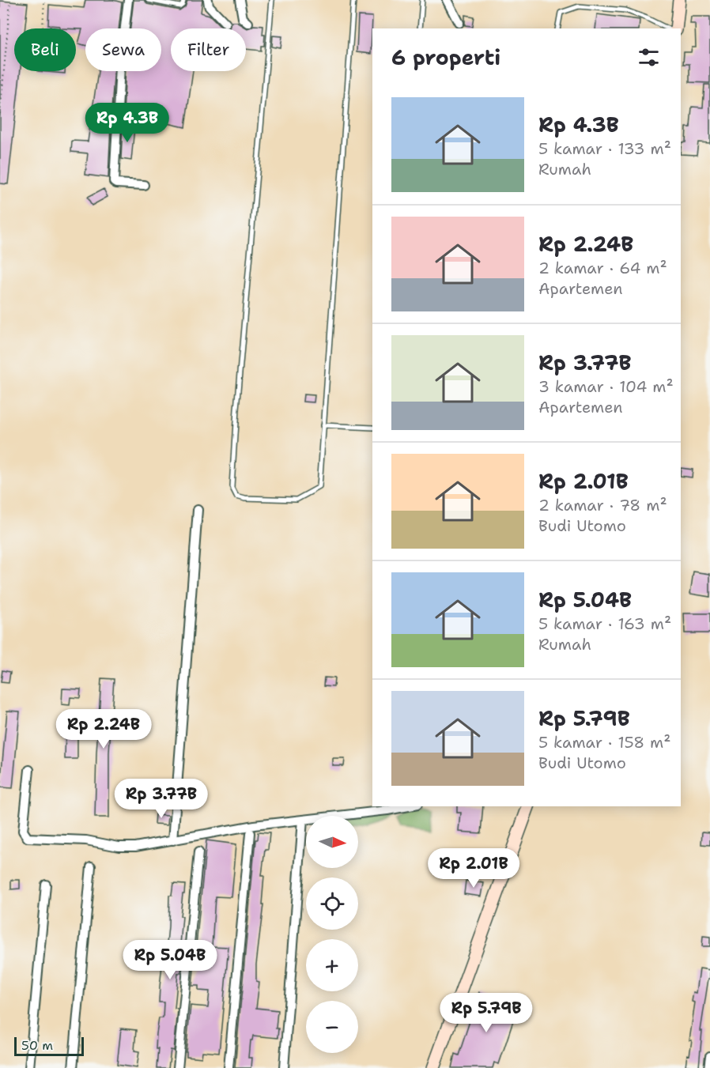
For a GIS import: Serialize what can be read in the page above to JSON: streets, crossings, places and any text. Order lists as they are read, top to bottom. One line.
{"scale_bar":"50 m","north":"right","page":{"chip":["Beli","Sewa","Filter"],"heading":"6 properti","list":[{"name":"Rp 4.3B","note":"5 kamar · 133 m² · Rumah"},{"name":"Rp 2.24B","note":"2 kamar · 64 m² · Apartemen"},{"name":"Rp 3.77B","note":"3 kamar · 104 m² · Apartemen"},{"name":"Rp 2.01B","note":"2 kamar · 78 m² · Budi Utomo"},{"name":"Rp 5.04B","note":"5 kamar · 163 m² · Rumah"},{"name":"Rp 5.79B","note":"5 kamar · 158 m² · Budi Utomo"}],"price":["Rp 4.3B","Rp 2.24B","Rp 3.77B","Rp 2.01B","Rp 5.04B","Rp 5.79B"],"map_buttons":["+","−"],"scale":"50 m"}}
